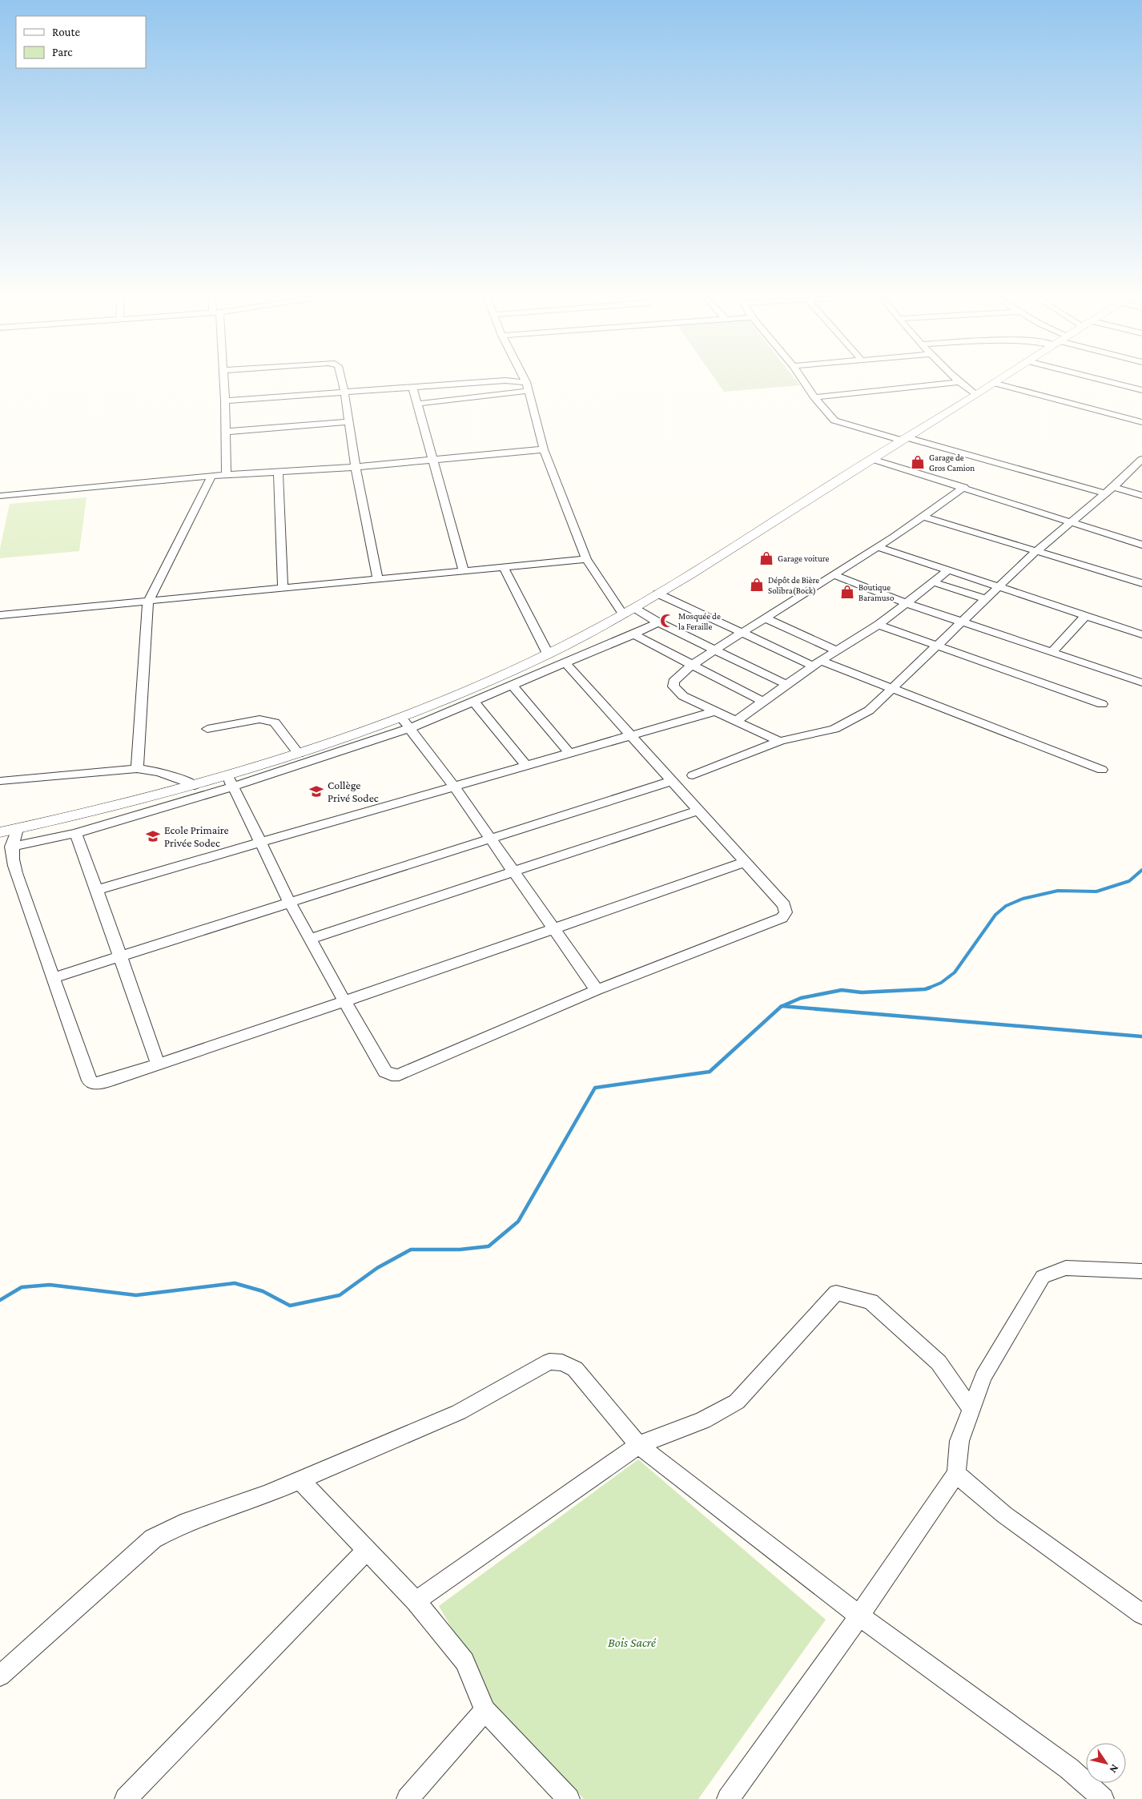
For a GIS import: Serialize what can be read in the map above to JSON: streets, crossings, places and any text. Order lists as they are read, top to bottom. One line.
{"parks":["Bois Sacré"],"places":{"shop":["Garage de Gros Camion","Garage voiture","Dépôt de Bière Solibra(Bock)","Boutique Baramuso"],"mosque":["Mosquée de la Feraille"],"school or university":["Collège Privé Sodec","Ecole Primaire Privée Sodec"]},"legend":["Route","Parc"],"north":"bottom right"}
